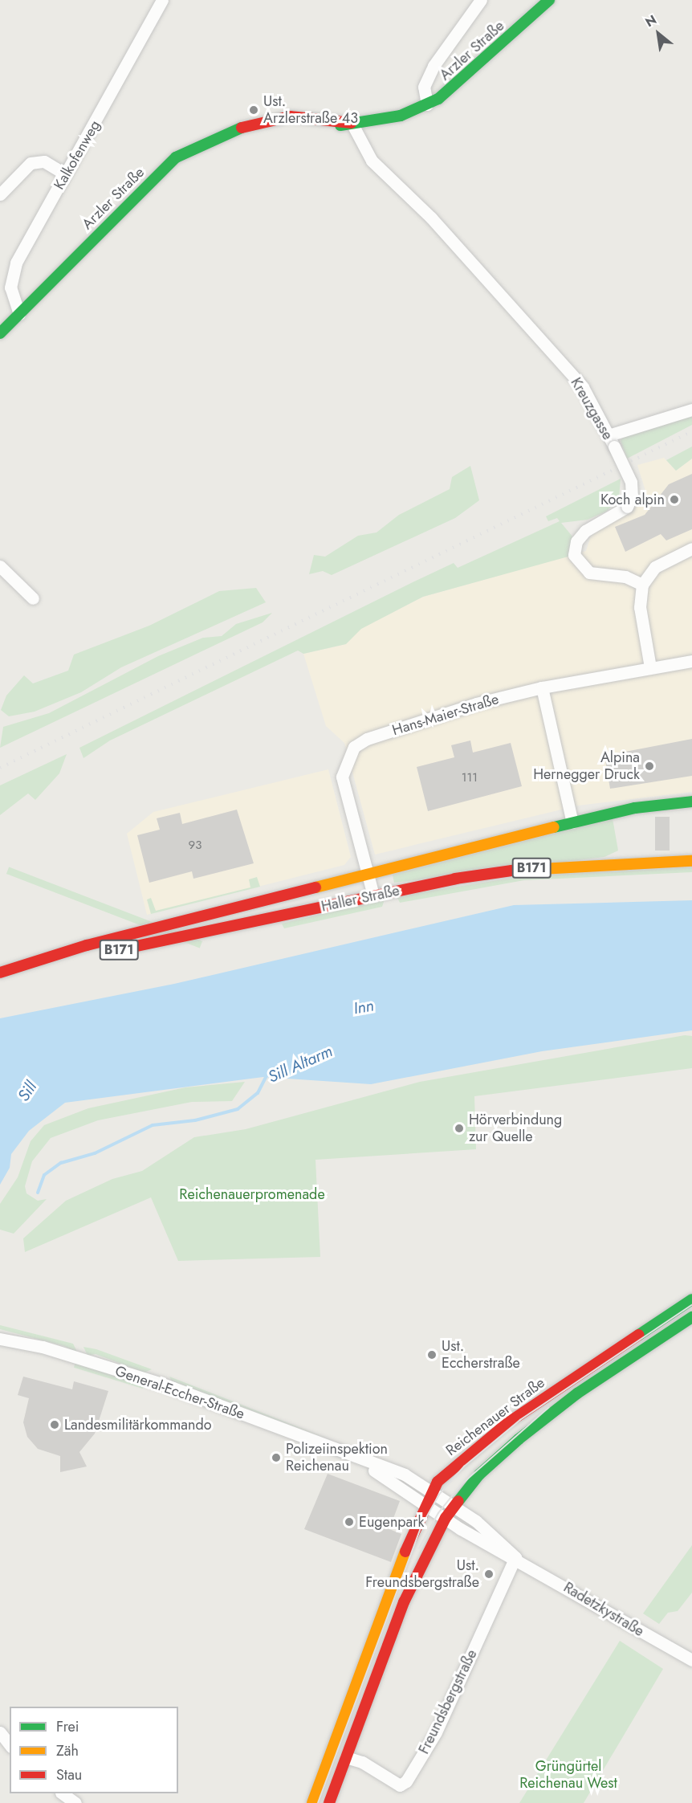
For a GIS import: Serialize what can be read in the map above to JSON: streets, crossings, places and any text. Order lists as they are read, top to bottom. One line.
{"streets":{"main road":["Arzler Straße","B171","Haller Straße","Reichenauer Straße"],"street":["Kalkofenweg","Kreuzgasse","Hans-Maier-Straße","General-Eccher-Straße","Radetzkystraße","Freundsbergstraße"]},"crossings":[["Arzler Straße","Kalkofenweg"],["Arzler Straße","Kreuzgasse"],["Hans-Maier-Straße","Haller Straße"],["General-Eccher-Straße","Reichenauer Straße"],["General-Eccher-Straße","Radetzkystraße"],["Radetzkystraße","Freundsbergstraße"]],"water":["Inn","Sill Altarm","Sill"],"parks":["Reichenauerpromenade","Grüngürtel Reichenau West"],"places":["Ust. Arzlerstraße 43","Koch alpin","Alpina Hernegger Druck","Hörverbindung zur Quelle","Ust. Eccherstraße","Landesmilitärkommando","Polizeiinspektion Reichenau","Eugenpark","Ust. Freundsbergstraße"],"house_numbers":["111","93"],"legend":["Frei","Zäh","Stau"],"north":"top left"}
